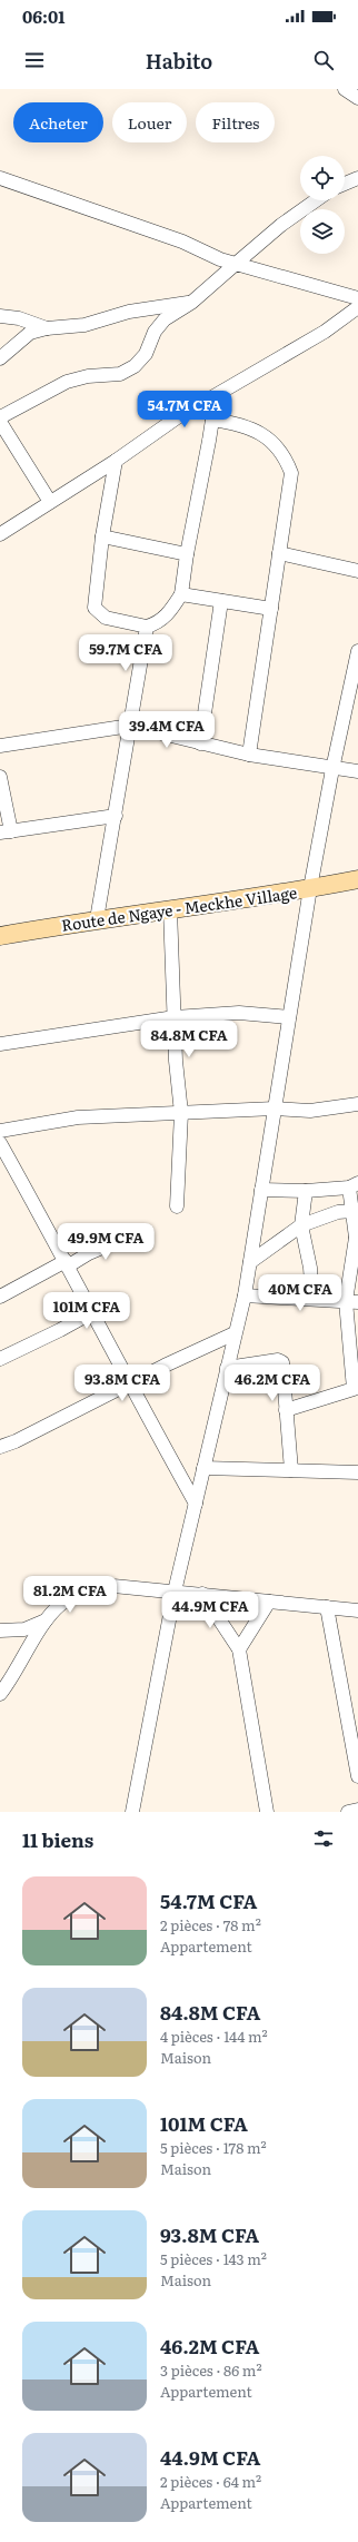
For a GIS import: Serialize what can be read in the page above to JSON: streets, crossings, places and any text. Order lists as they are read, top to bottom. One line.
{"streets":{"main road":["Route de Ngaye - Meckhe Village"]},"page":{"status":"06:01","header":"Habito","chip":["Acheter","Louer","Filtres"],"price":["54.7M CFA","59.7M CFA","39.4M CFA","84.8M CFA","49.9M CFA","40M CFA","101M CFA","93.8M CFA","46.2M CFA","81.2M CFA","44.9M CFA"],"heading":"11 biens","list":[{"name":"54.7M CFA","note":"2 pièces · 78 m² · Appartement"},{"name":"84.8M CFA","note":"4 pièces · 144 m² · Maison"},{"name":"101M CFA","note":"5 pièces · 178 m² · Maison"},{"name":"93.8M CFA","note":"5 pièces · 143 m² · Maison"},{"name":"46.2M CFA","note":"3 pièces · 86 m² · Appartement"},{"name":"44.9M CFA","note":"2 pièces · 64 m² · Appartement"}]}}
